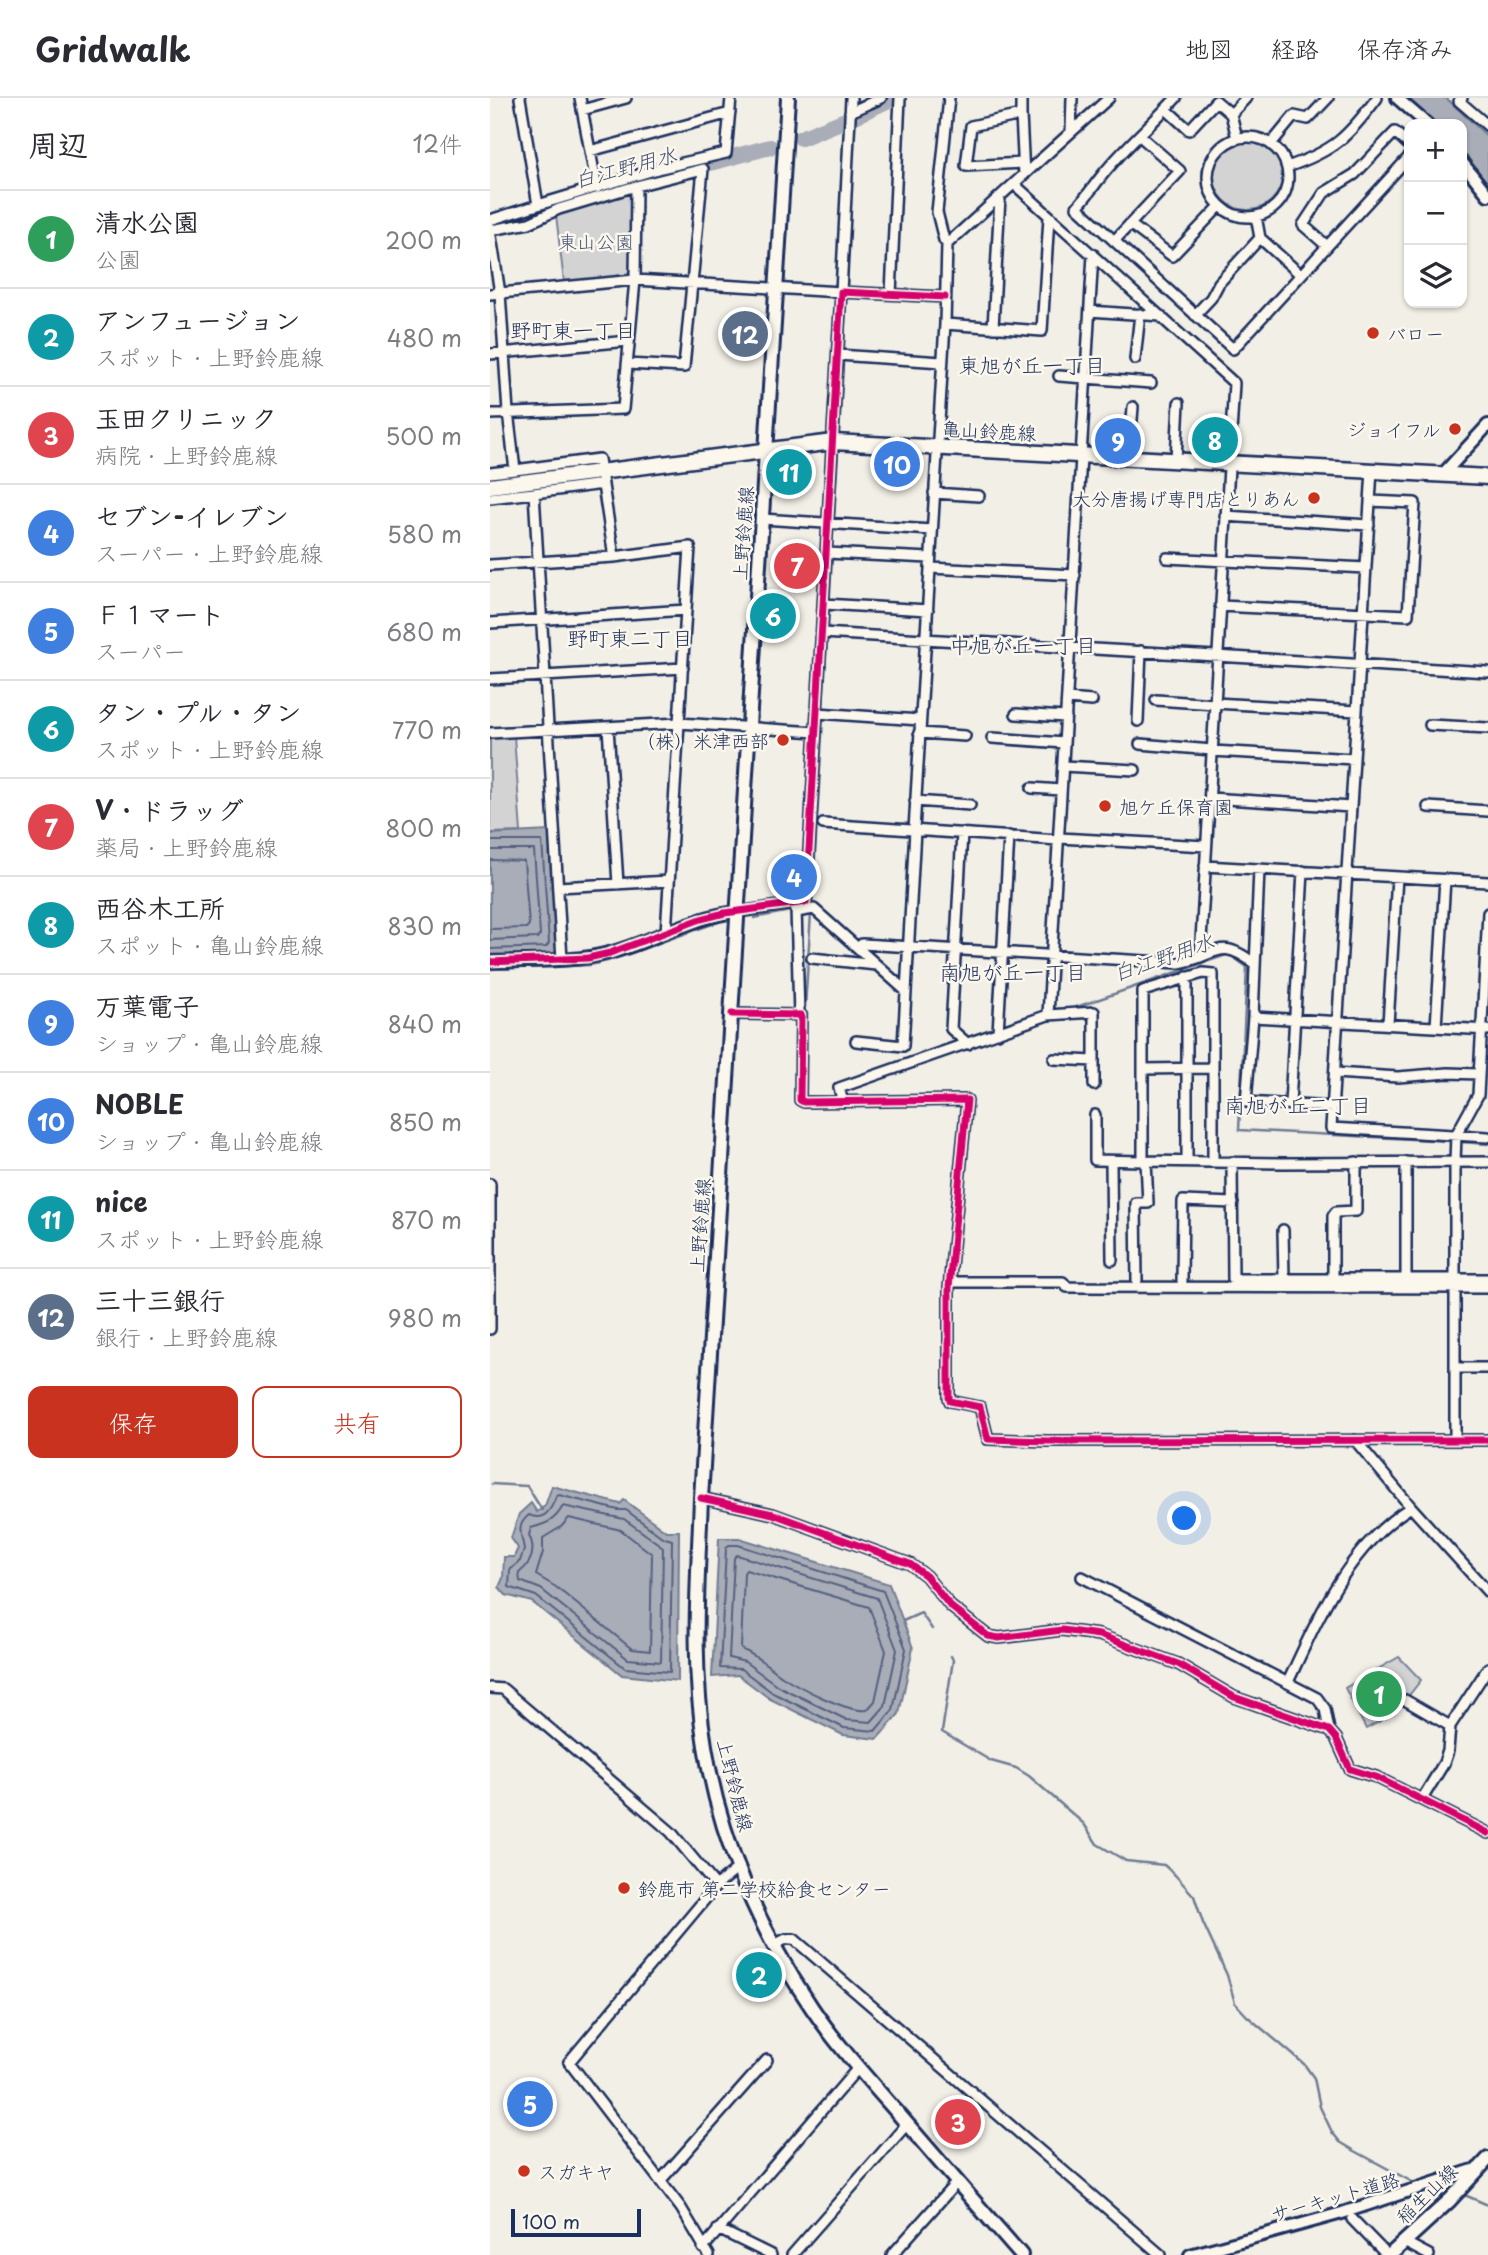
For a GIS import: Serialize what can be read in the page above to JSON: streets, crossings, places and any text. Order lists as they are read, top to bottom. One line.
{"streets":{"main road":["亀山鈴鹿線","上野鈴鹿線","稲生山線"],"street":["サーキット道路"]},"crossings":[["亀山鈴鹿線","上野鈴鹿線"],["稲生山線","サーキット道路"]],"districts":["野町東一丁目","東旭が丘一丁目","野町東二丁目","中旭が丘一丁目","南旭が丘一丁目","南旭が丘二丁目"],"water":["白江野用水"],"parks":["東山公園"],"places":["バロー","ジョイフル","大分唐揚げ専門店とりあん","（株）米津西部","旭ケ丘保育園","鈴鹿市 第二学校給食センター","スガキヤ"],"scale_bar":"100 m","page":{"header":"Gridwalk","nav":["地図","経路","保存済み"],"heading":["周辺","12件"],"map_buttons":["+","−"],"list":[{"mark":"1","name":"清水公園","note":"公園","value":"200 m"},{"mark":"2","name":"アンフュージョン","note":"スポット · 上野鈴鹿線","value":"480 m"},{"mark":"3","name":"玉田クリニック","note":"病院 · 上野鈴鹿線","value":"500 m"},{"mark":"4","name":"セブン-イレブン","note":"スーパー · 上野鈴鹿線","value":"580 m"},{"mark":"5","name":"Ｆ１マート","note":"スーパー","value":"680 m"},{"mark":"6","name":"タン・プル・タン","note":"スポット · 上野鈴鹿線","value":"770 m"},{"mark":"7","name":"V・ドラッグ","note":"薬局 · 上野鈴鹿線","value":"800 m"},{"mark":"8","name":"西谷木工所","note":"スポット · 亀山鈴鹿線","value":"830 m"},{"mark":"9","name":"万葉電子","note":"ショップ · 亀山鈴鹿線","value":"840 m"},{"mark":"10","name":"NOBLE","note":"ショップ · 亀山鈴鹿線","value":"850 m"},{"mark":"11","name":"nice","note":"スポット · 上野鈴鹿線","value":"870 m"},{"mark":"12","name":"三十三銀行","note":"銀行 · 上野鈴鹿線","value":"980 m"}],"pins":["12","8","9","10","11","7","6","4","1","2","5","3"],"buttons":["保存","共有"],"scale":"100 m"}}
